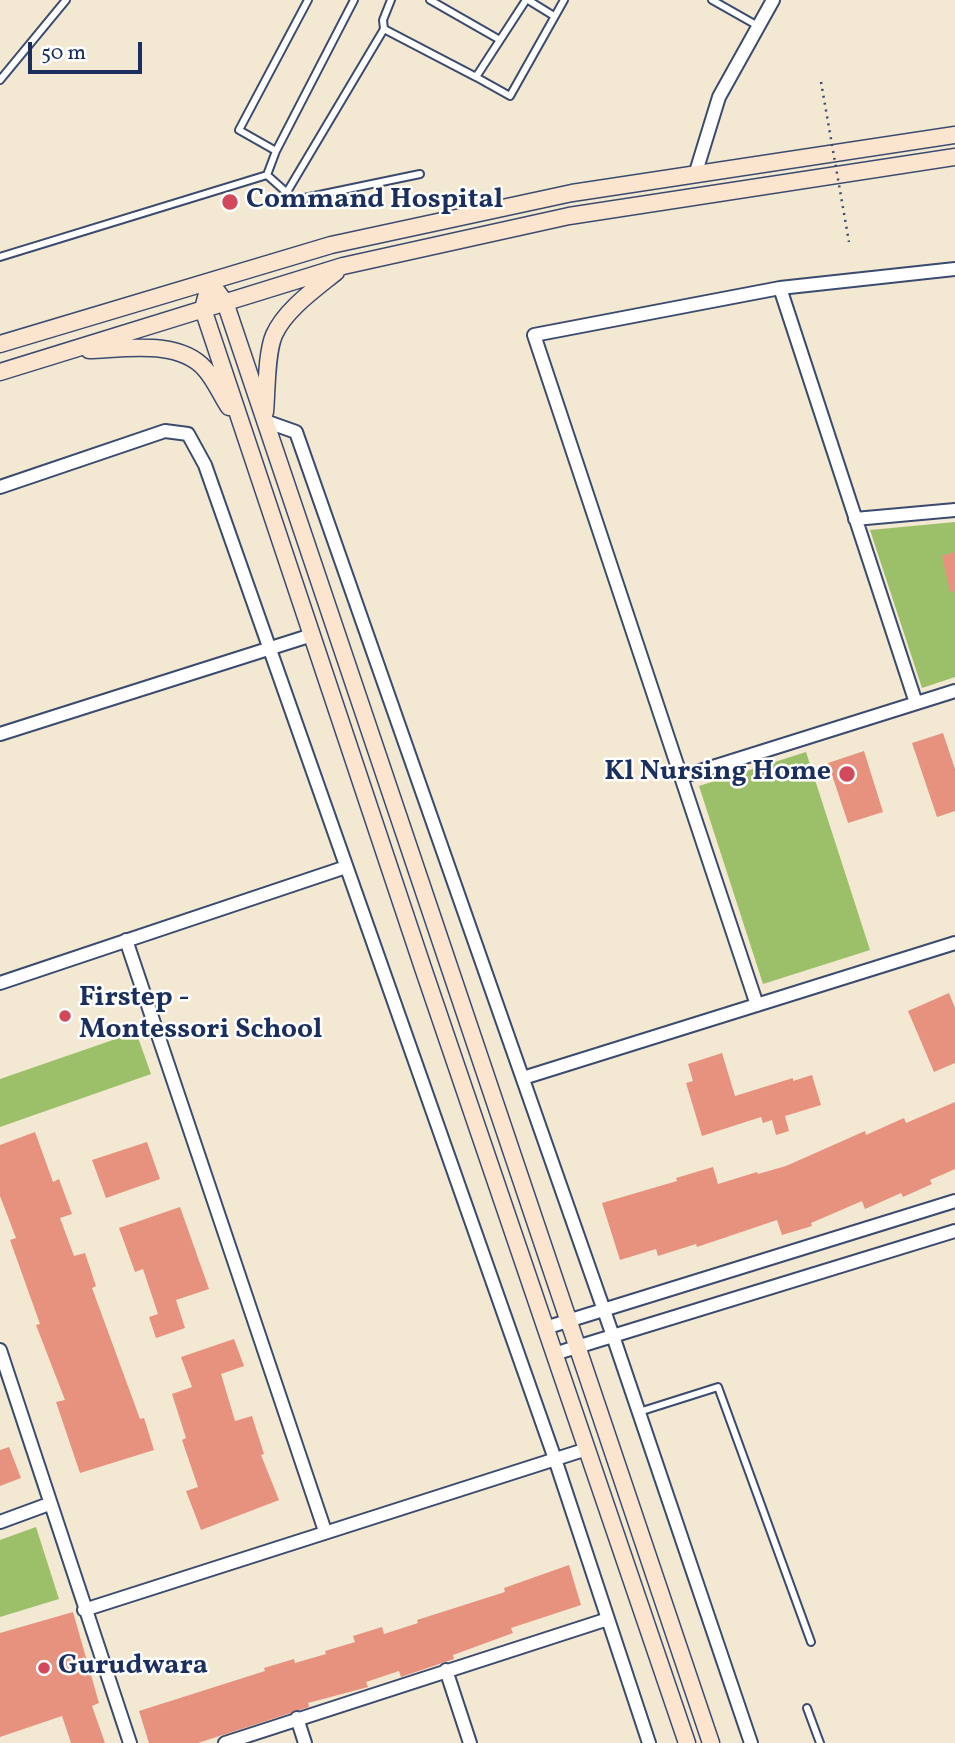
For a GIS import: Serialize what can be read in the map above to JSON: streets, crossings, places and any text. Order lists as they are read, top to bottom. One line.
{"places":["Command Hospital","Kl Nursing Home","Firstep - Montessori School","Gurudwara"],"scale_bar":"50 m"}
